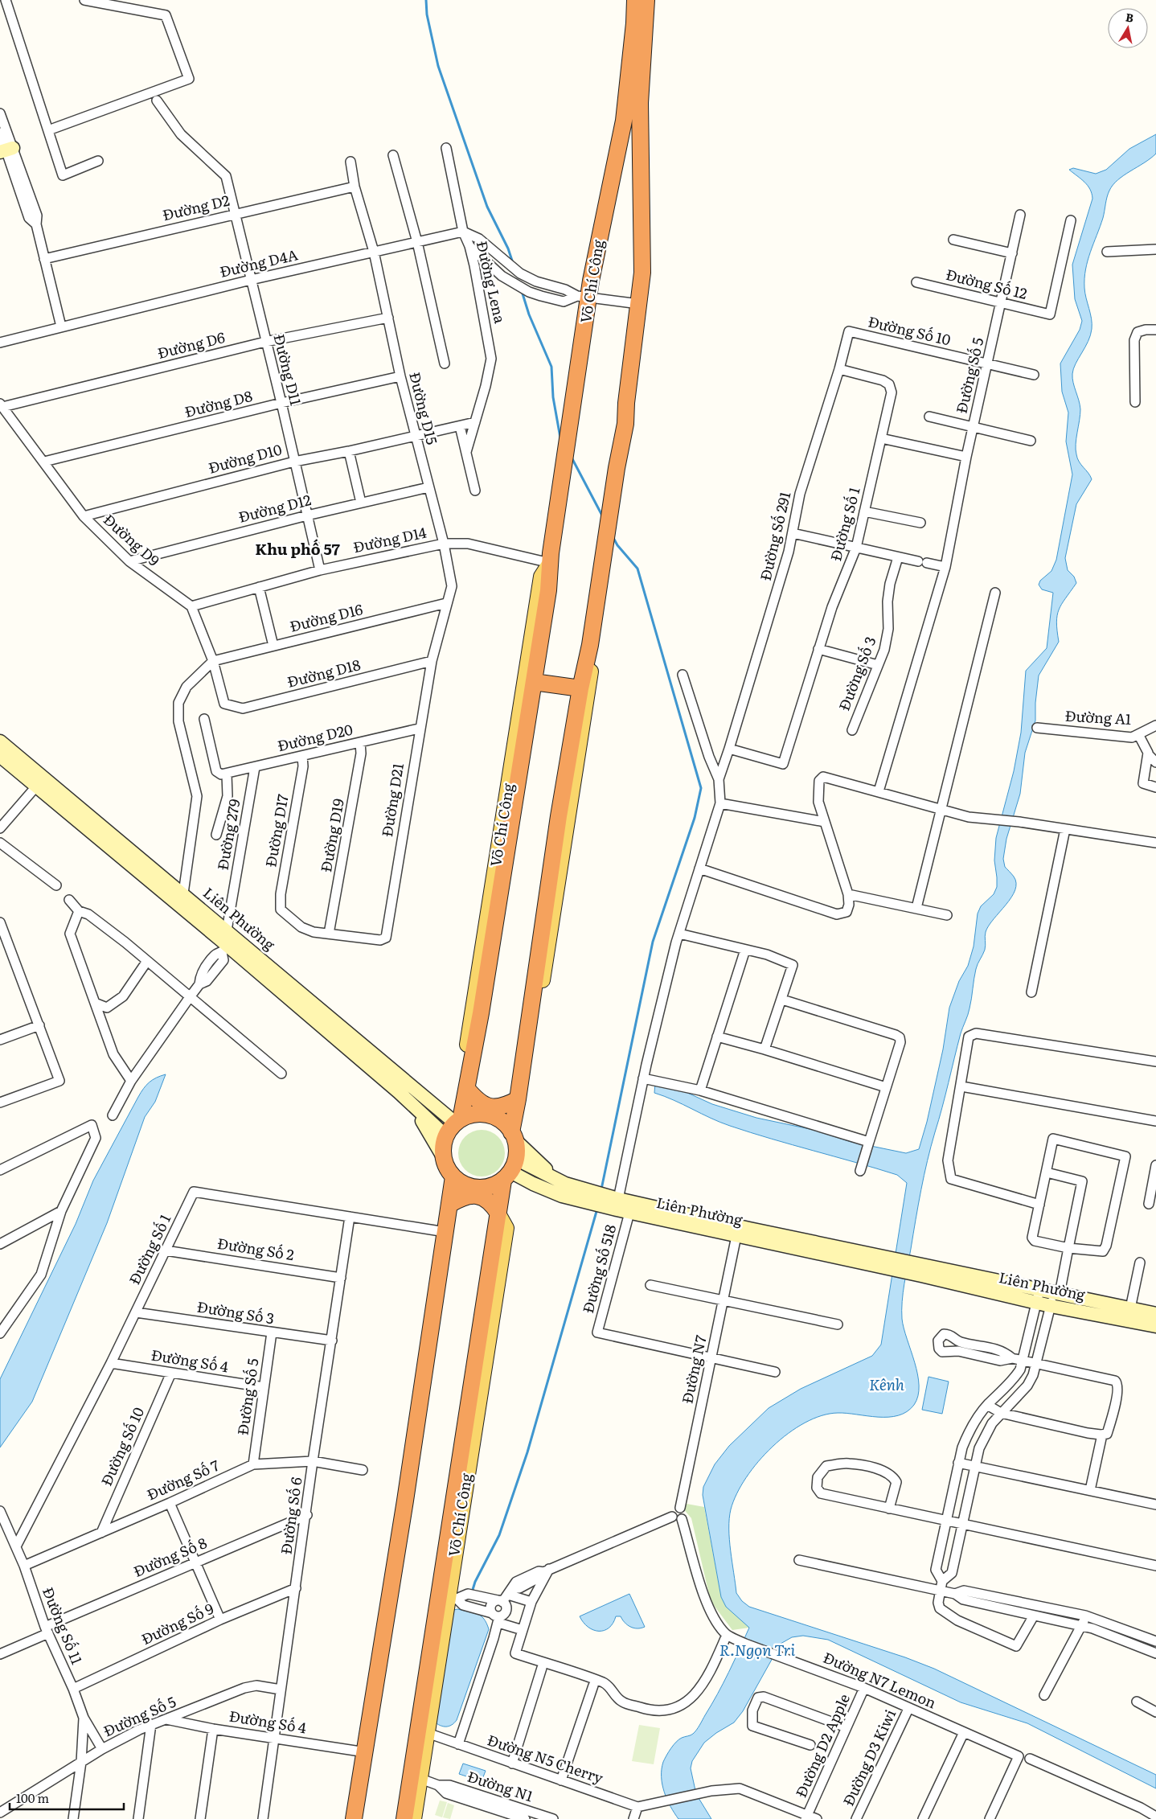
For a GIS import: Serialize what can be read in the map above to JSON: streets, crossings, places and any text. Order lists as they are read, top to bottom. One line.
{"streets":{"highway":["Võ Chí Công"],"street":["Đường D2","Đường D4A","Đường Lena","Đường Số 12","Đường Số 10","Đường D6","Đường D11","Đường Số 5","Đường D8","Đường D15","Đường D10","Đường D12","Đường Số 1","Đường Số 291","Đường D9","Đường D14","Đường D16","Đường D18","Đường Số 3","Đường A1","Đường D20","Đường D21","Đường D17","Đường 279","Đường D19","Liên Phường","Đường Số 2","Đường Số 518","Đường Số 4","Đường N7","Đường Số 7","Đường Số 6","Đường Số 8","Đường Số 9","Đường Số 11","Đường N7 Lemon","Đường D2 Apple","Đường D3 Kiwi","Đường N5 Cherry","Đường N1"]},"crossings":[["Đường D2","Đường D11"],["Đường D2","Đường D15"],["Đường D4A","Đường Lena"],["Đường D4A","Đường D11"],["Đường D4A","Đường D15"],["Võ Chí Công","Đường D14"],["Võ Chí Công","Liên Phường"],["Võ Chí Công","Đường N5 Cherry"],["Võ Chí Công","Đường N1"],["Đường Lena","Đường D10"],["Đường Số 12","Đường Số 5"],["Đường Số 10","Đường Số 5"],["Đường Số 10","Đường Số 291"],["Đường Số 10","Đường Số 4"],["Đường Số 10","Đường Số 7"],["Đường D6","Đường D11"],["Đường D6","Đường D15"],["Đường D6","Đường D9"],["Đường D11","Đường D8"],["Đường D11","Đường D10"],["Đường D11","Đường D12"],["Đường D11","Đường D14"],["Đường Số 5","Đường Số 3"],["Đường Số 5","Đường Số 4"],["Đường Số 5","Đường Số 7"],["Đường Số 5","Đường Số 6"],["Đường Số 5","Đường Số 11"],["Đường D8","Đường D15"],["Đường D8","Đường D9"],["Đường D15","Đường D10"],["Đường D15","Đường D12"],["Đường D15","Đường D14"],["Đường D15","Đường D16"],["Đường D15","Đường D18"],["Đường D15","Đường D21"],["Đường D10","Đường D9"],["Đường D12","Đường D9"],["Đường Số 1","Đường Số 291"],["Đường Số 1","Đường Số 3"],["Đường Số 1","Đường Số 2"],["Đường Số 1","Đường Số 4"],["Đường Số 1","Đường Số 6"],["Đường Số 1","Đường Số 11"],["Đường D9","Đường D14"],["Đường D16","Đường D18"],["Đường D18","Đường D21"],["Đường Số 3","Đường Số 6"],["Đường D20","Đường D21"],["Đường D20","Đường D17"],["Đường D20","Đường 279"],["Đường D20","Đường D19"],["Đường D21","Đường D17"],["Đường D21","Đường D19"],["Đường D17","Đường D19"],["Đường 279","Liên Phường"],["Liên Phường","Đường Số 518"],["Liên Phường","Đường N7"],["Đường Số 2","Đường Số 6"],["Đường Số 518","Đường N7"],["Đường Số 4","Đường Số 6"],["Đường Số 7","Đường Số 6"],["Đường Số 7","Đường Số 11"],["Đường Số 6","Đường Số 8"],["Đường Số 6","Đường Số 9"],["Đường Số 8","Đường Số 11"],["Đường Số 9","Đường Số 11"],["Đường N7 Lemon","Đường D2 Apple"],["Đường N7 Lemon","Đường D3 Kiwi"]],"districts":["Khu phố 57"],"water":["Kênh","R.Ngọn Tri"],"scale_bar":"100 m","north":"top"}
